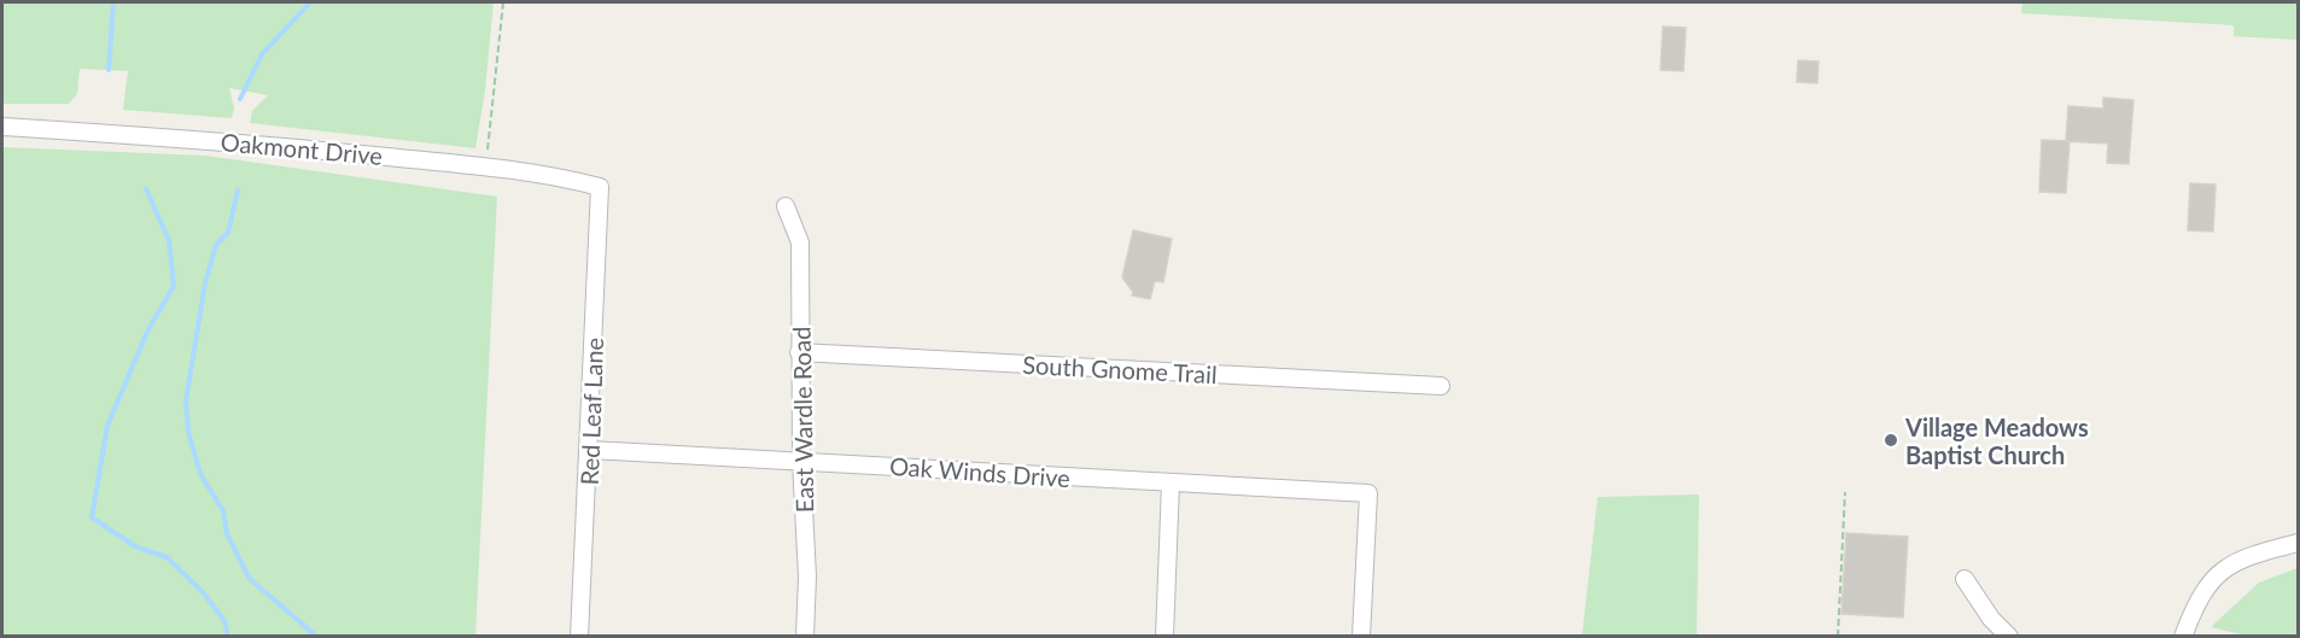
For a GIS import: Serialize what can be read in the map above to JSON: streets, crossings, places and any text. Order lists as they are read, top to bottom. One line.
{"streets":{"street":["Oakmont Drive","South Gnome Trail","Red Leaf Lane","East Wardle Road","Oak Winds Drive"]},"crossings":[["Oakmont Drive","Red Leaf Lane"],["South Gnome Trail","East Wardle Road"],["Red Leaf Lane","Oak Winds Drive"],["East Wardle Road","Oak Winds Drive"]],"places":["Village Meadows Baptist Church"]}
